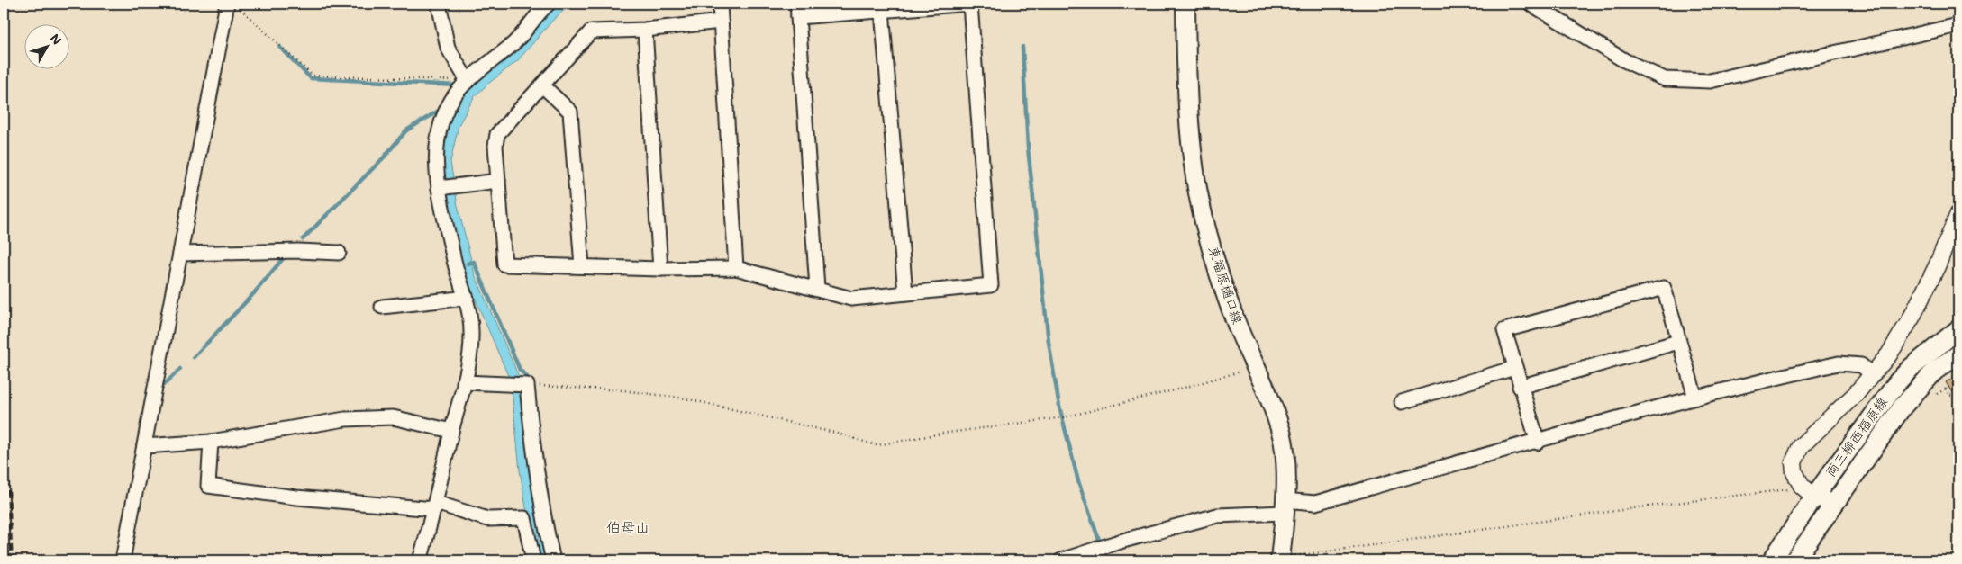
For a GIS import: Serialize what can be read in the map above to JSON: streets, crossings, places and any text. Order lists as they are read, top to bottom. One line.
{"streets":{"main road":["東福原樋口線","両三柳西福原線"]},"districts":["伯母山"],"north":"top right"}
